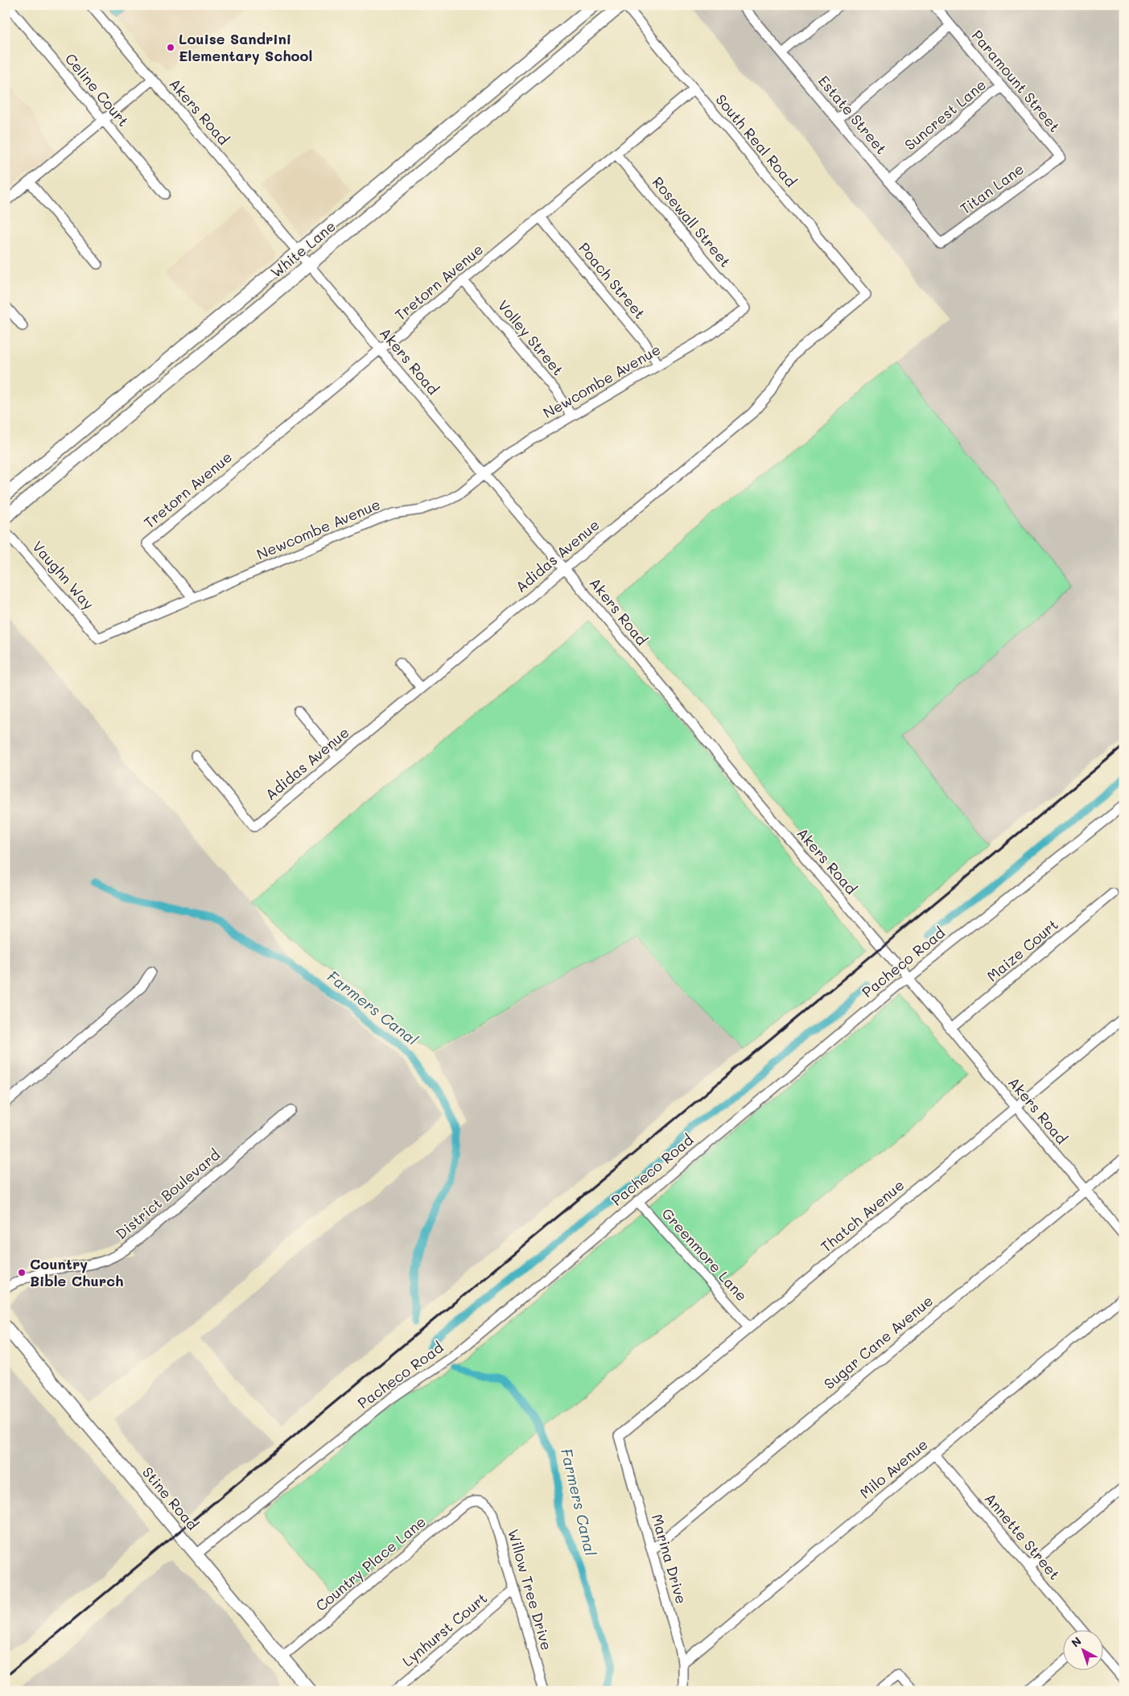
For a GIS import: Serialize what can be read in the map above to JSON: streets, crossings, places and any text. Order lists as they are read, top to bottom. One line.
{"streets":{"main road":["White Lane","Stine Road"],"street":["Paramount Street","Celine Court","Akers Road","Estate Street","Suncrest Lane","South Real Road","Titan Lane","Rosewall Street","Poach Street","Tretorn Avenue","Volley Street","Newcombe Avenue","Adidas Avenue","Vaughn Way","Maize Court","Pacheco Road","District Boulevard","Thatch Avenue","Greenmore Lane","Sugar Cane Avenue","Milo Avenue","Annette Street","Marina Drive","Country Place Lane","Willow Tree Drive","Lynhurst Court"]},"crossings":[["Paramount Street","Suncrest Lane"],["Paramount Street","Titan Lane"],["Akers Road","White Lane"],["Akers Road","Tretorn Avenue"],["Akers Road","Newcombe Avenue"],["Akers Road","Adidas Avenue"],["Akers Road","Maize Court"],["Akers Road","Pacheco Road"],["Akers Road","Thatch Avenue"],["Akers Road","Sugar Cane Avenue"],["Estate Street","Suncrest Lane"],["Estate Street","Titan Lane"],["South Real Road","Tretorn Avenue"],["South Real Road","Adidas Avenue"],["Rosewall Street","Tretorn Avenue"],["Rosewall Street","Newcombe Avenue"],["Poach Street","Tretorn Avenue"],["Poach Street","Newcombe Avenue"],["Tretorn Avenue","Volley Street"],["Tretorn Avenue","Newcombe Avenue"],["Volley Street","Newcombe Avenue"],["Newcombe Avenue","Vaughn Way"],["Pacheco Road","Greenmore Lane"],["Pacheco Road","Stine Road"],["Thatch Avenue","Greenmore Lane"],["Thatch Avenue","Marina Drive"],["Sugar Cane Avenue","Marina Drive"],["Milo Avenue","Annette Street"],["Milo Avenue","Marina Drive"],["Stine Road","Country Place Lane"],["Country Place Lane","Willow Tree Drive"],["Willow Tree Drive","Lynhurst Court"]],"water":["Farmers Canal"],"places":["Louise Sandrini Elementary School","Country Bible Church"],"north":"top left"}
